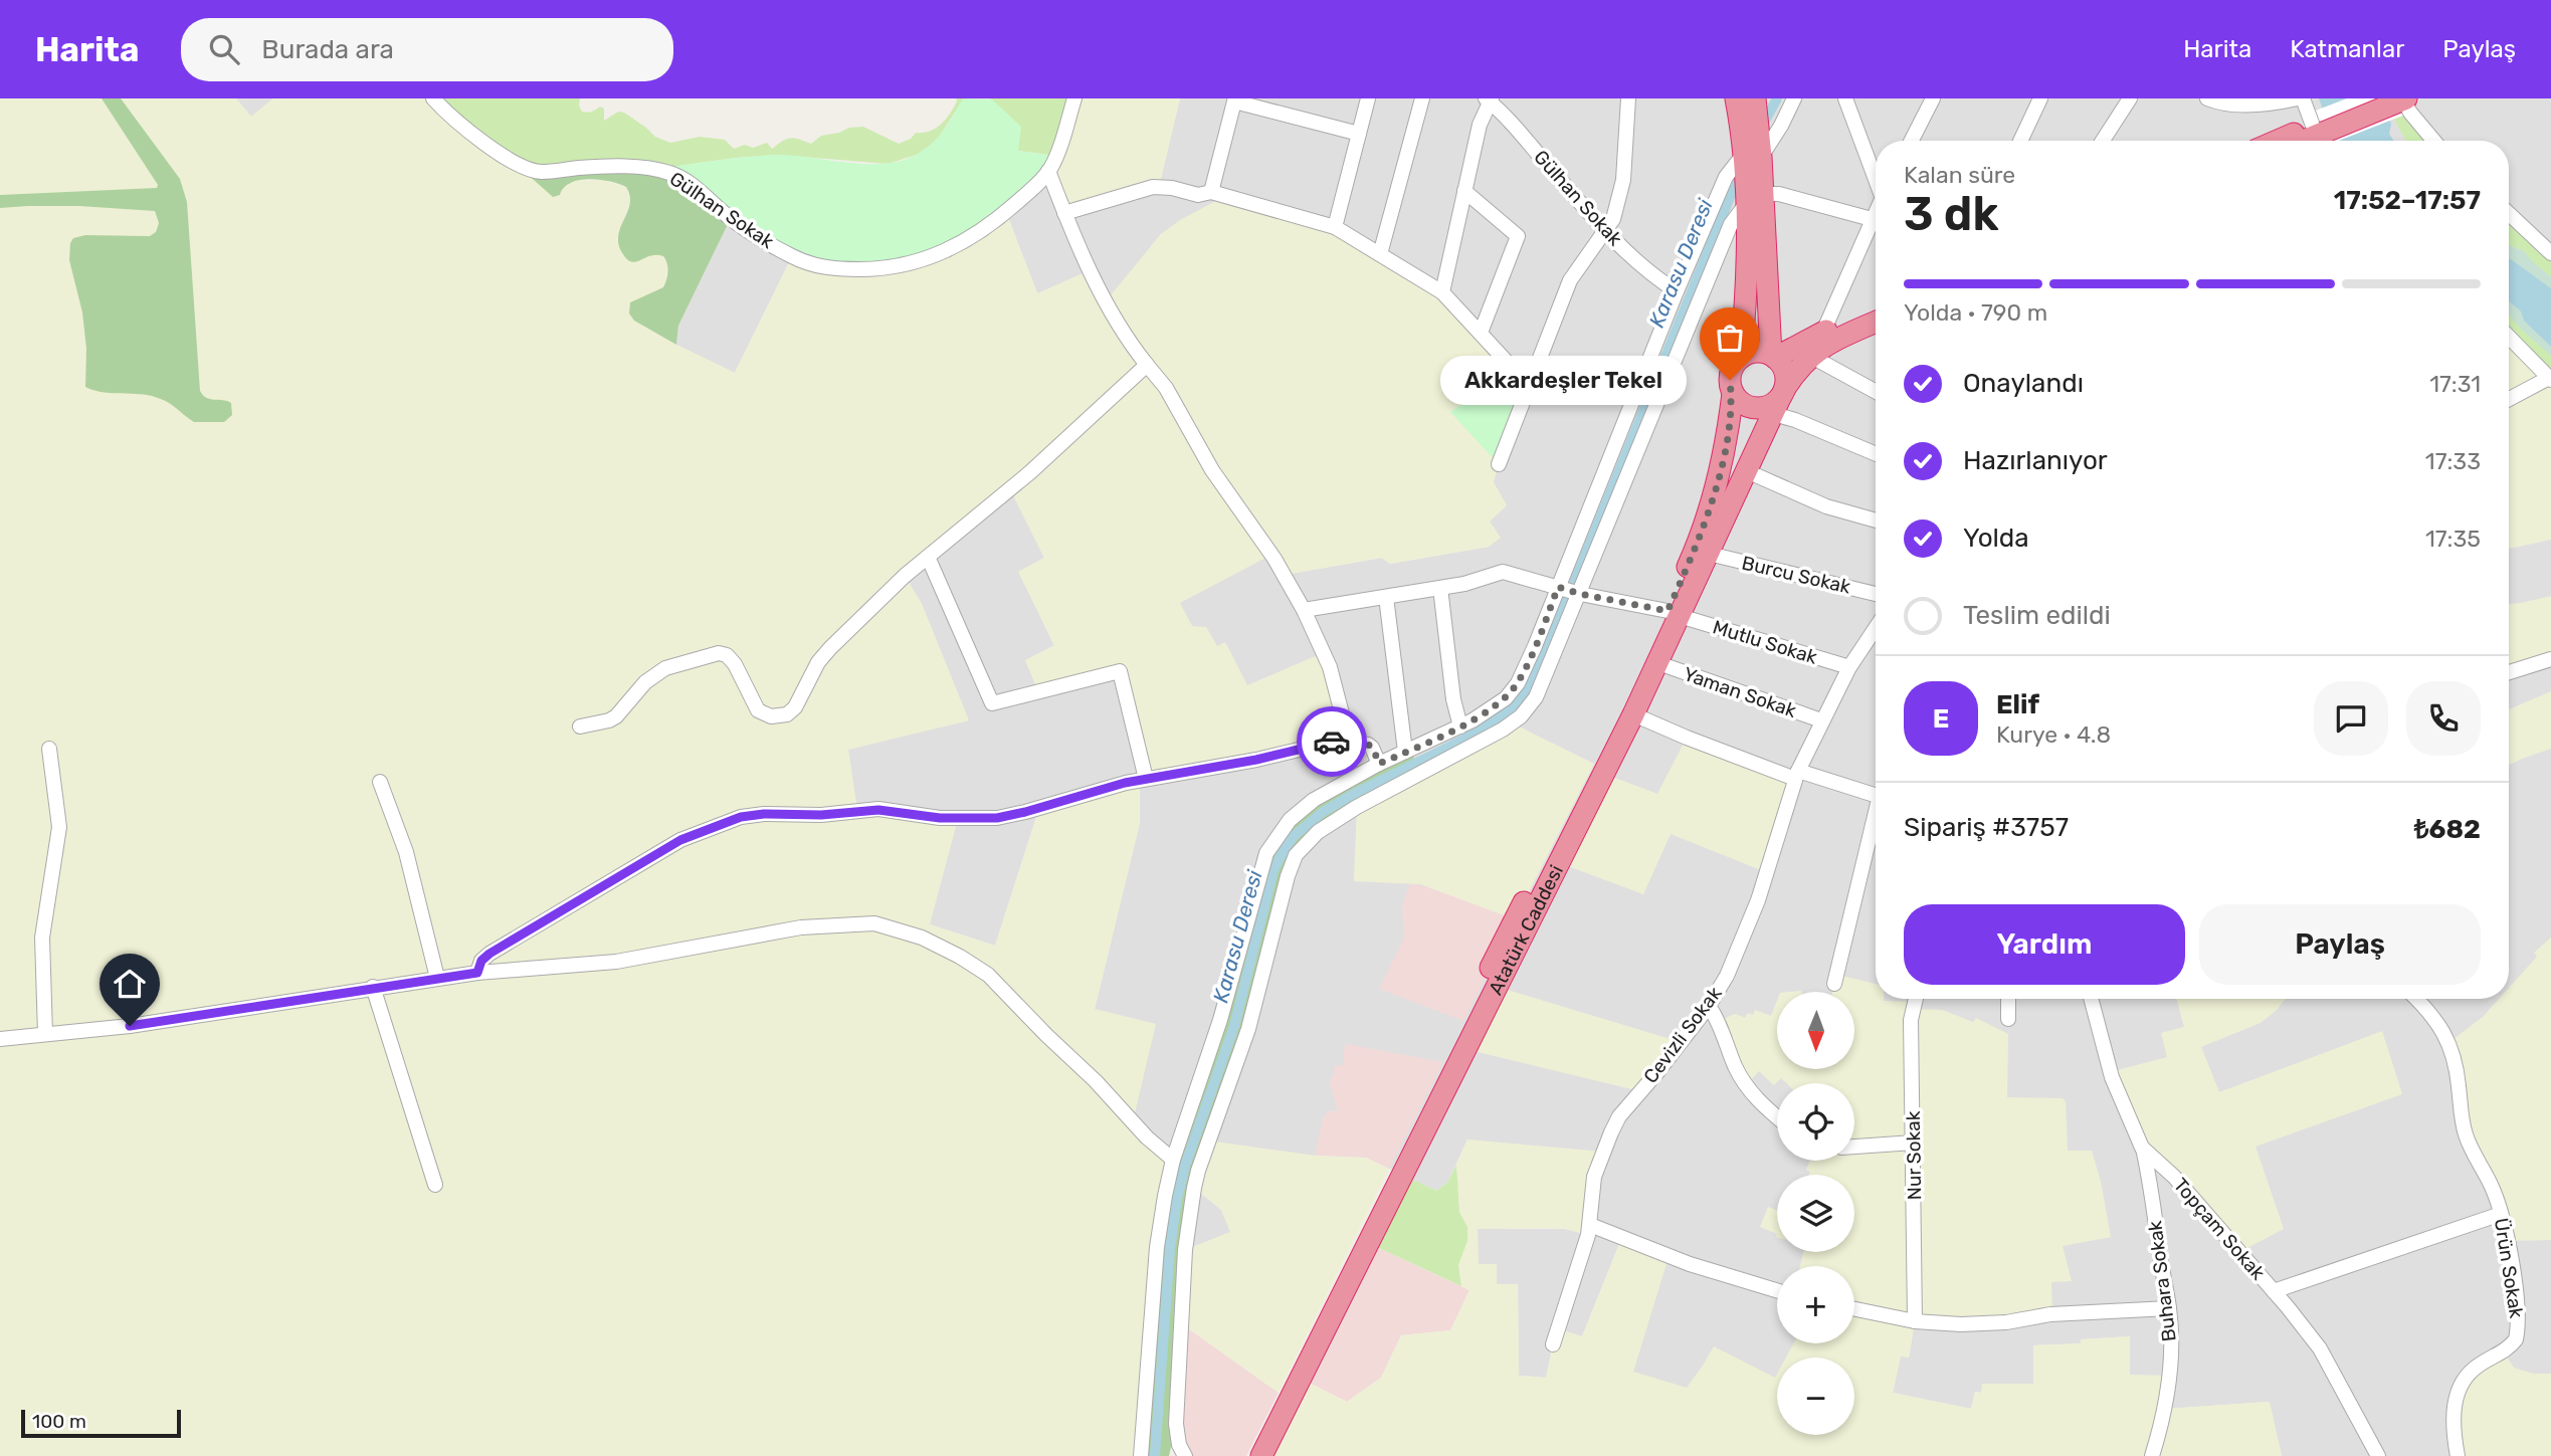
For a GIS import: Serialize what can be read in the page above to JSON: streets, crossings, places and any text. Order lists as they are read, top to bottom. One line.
{"streets":{"highway":["Atatürk Caddesi"],"street":["Gülhan Sokak","Burcu Sokak","Mutlu Sokak","Yaman Sokak","Cevizli Sokak","Nur Sokak","Topçam Sokak","Ürün Sokak","Buhara Sokak"]},"crossings":[["Burcu Sokak","Atatürk Caddesi"],["Mutlu Sokak","Atatürk Caddesi"],["Mutlu Sokak","Cevizli Sokak"],["Yaman Sokak","Atatürk Caddesi"],["Yaman Sokak","Cevizli Sokak"],["Topçam Sokak","Buhara Sokak"]],"water":["Karasu Deresi"],"places":["Akkardeşler Tekel"],"scale_bar":"100 m","north":"bottom","page":{"header":"Harita","search":"Burada ara","nav":["Harita","Katmanlar","Paylaş"],"heading":["3 dk","Kalan süre","17:52–17:57"],"panel":["Elif","Kurye · 4.8","Sipariş #3757","₺682"],"bar":"Yolda · 790 m","list":[["Onaylandı","17:31"],["Hazırlanıyor","17:33"],["Yolda","17:35"],"Teslim edildi"],"bubble":"Akkardeşler Tekel","round":"E","buttons":["Yardım","Paylaş"],"map_buttons":["+","−"],"scale":"100 m"}}
